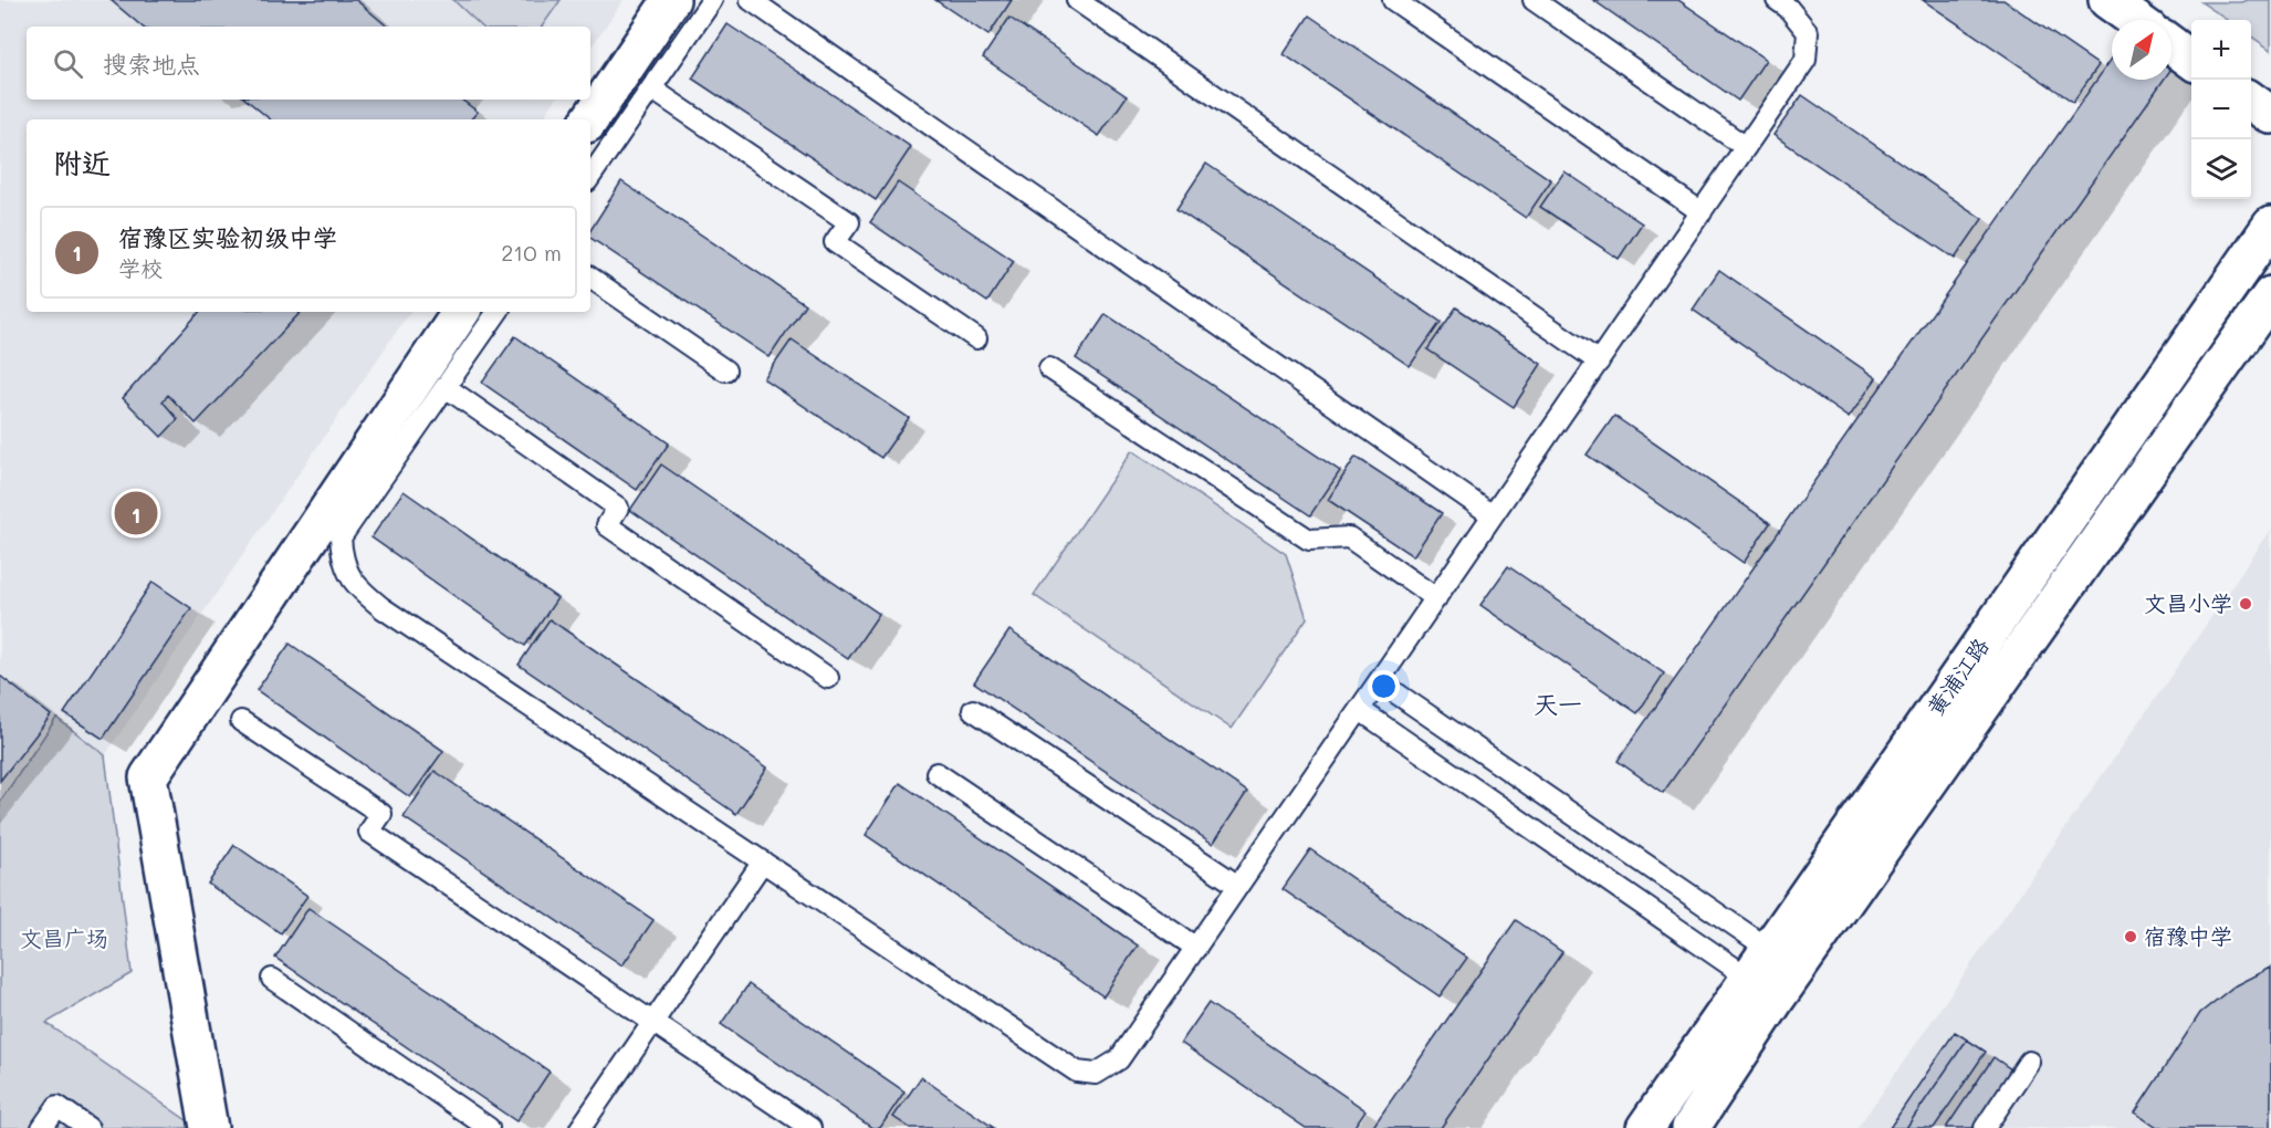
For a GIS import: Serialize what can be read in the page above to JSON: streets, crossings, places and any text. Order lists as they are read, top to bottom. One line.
{"streets":{"street":["黄浦江路"]},"districts":["天一"],"parks":["文昌广场"],"places":["文昌小学","宿豫中学"],"north":"top right","page":{"map_buttons":["+","−"],"search":"搜索地点","heading":"附近","list":[{"mark":"1","name":"宿豫区实验初级中学","note":"学校","value":"210 m"}],"pins":"1"}}
